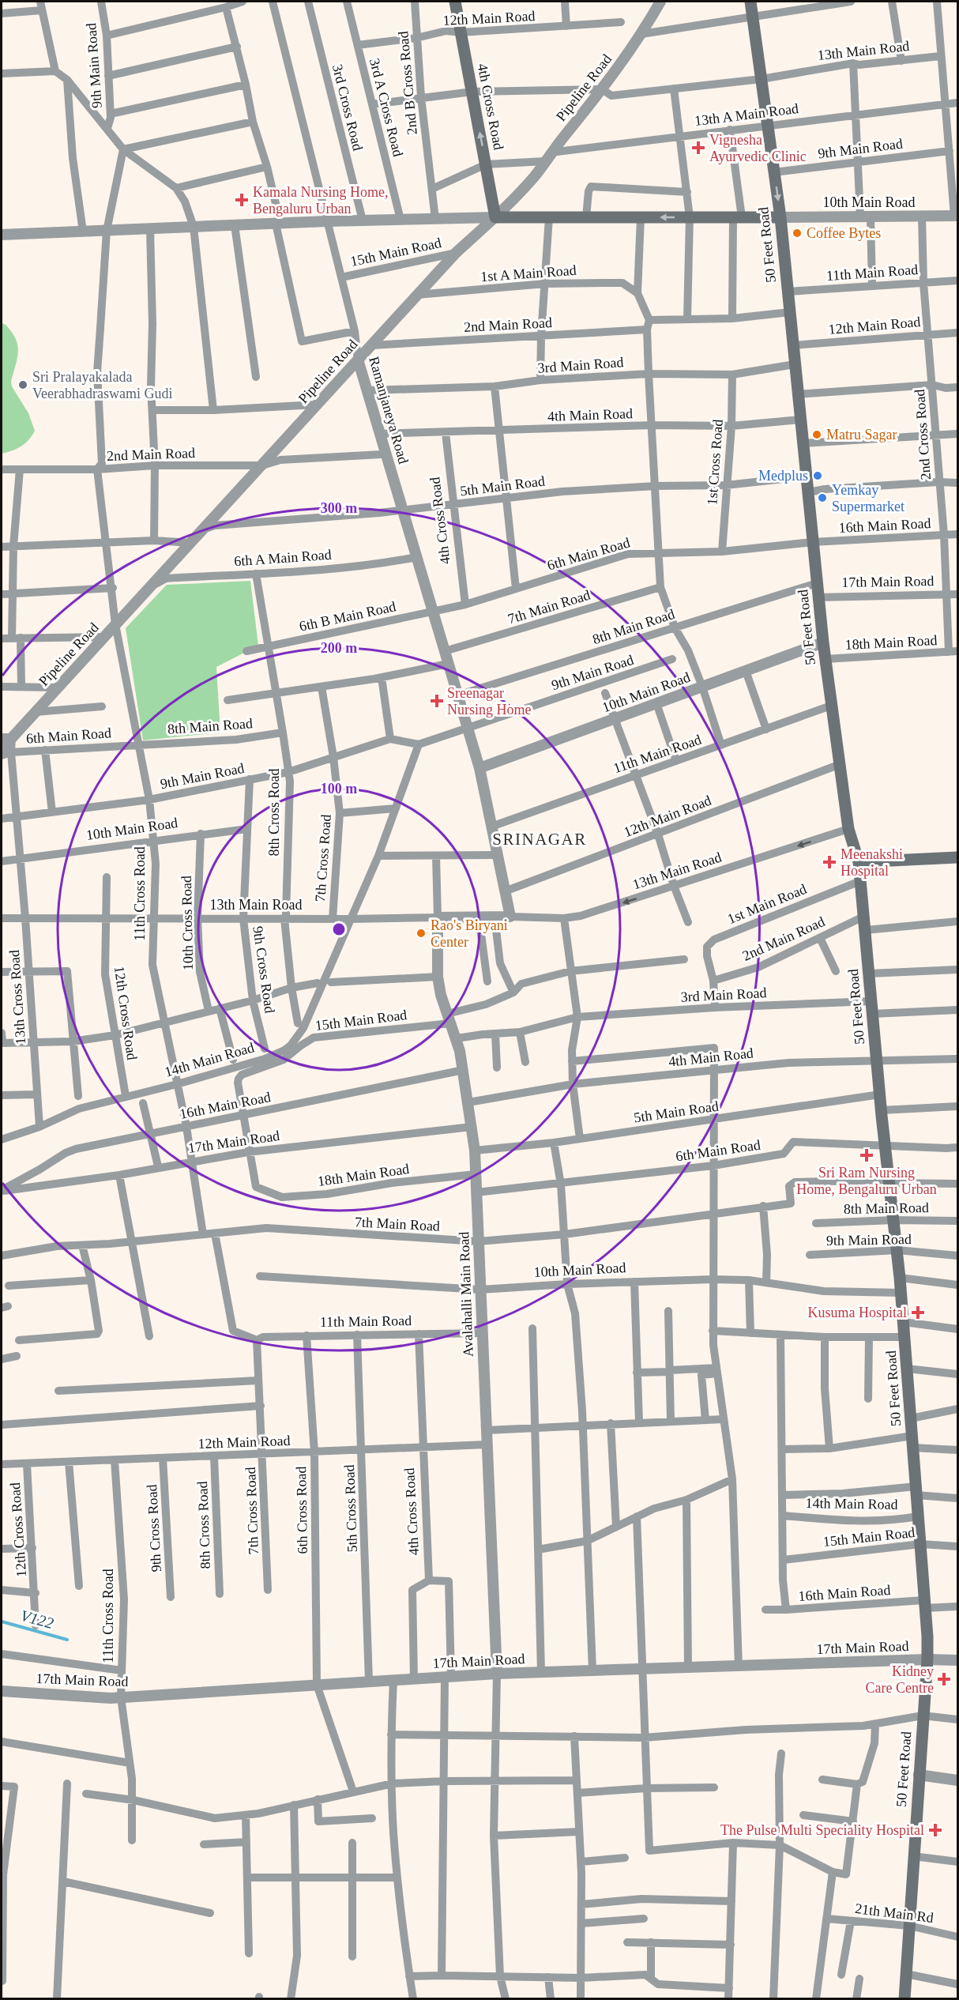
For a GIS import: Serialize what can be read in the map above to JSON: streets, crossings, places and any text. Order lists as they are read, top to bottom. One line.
{"streets":{"main road":["4th Cross Road","50 Feet Road"],"street":["12th Main Road","13th Main Road","9th Main Road","2nd B Cross Road","Pipeline Road","3rd Cross Road","3rd A Cross Road","13th A Main Road","10th Main Road","15th Main Road","11th Main Road","1st A Main Road","2nd Main Road","3rd Main Road","Ramanjaneya Road","4th Main Road","2nd Cross Road","1st Cross Road","5th Main Road","16th Main Road","6th Main Road","6th A Main Road","17th Main Road","7th Main Road","6th B Main Road","8th Main Road","18th Main Road","8th Cross Road","7th Cross Road","11th Cross Road","1st Main Road","10th Cross Road","9th Cross Road","13th Cross Road","12th Cross Road","14th Main Road","Avalahalli Main Road","5th Cross Road","6th Cross Road","21th Main Rd"]},"crossings":[["12th Main Road","2nd B Cross Road"],["12th Main Road","4th Cross Road"],["12th Main Road","3rd A Cross Road"],["12th Main Road","50 Feet Road"],["12th Main Road","2nd Cross Road"],["12th Main Road","8th Cross Road"],["12th Main Road","7th Cross Road"],["12th Main Road","11th Cross Road"],["12th Main Road","9th Cross Road"],["12th Main Road","12th Cross Road"],["12th Main Road","Avalahalli Main Road"],["12th Main Road","5th Cross Road"],["12th Main Road","6th Cross Road"],["13th Main Road","2nd B Cross Road"],["13th Main Road","Pipeline Road"],["13th Main Road","4th Cross Road"],["13th Main Road","3rd A Cross Road"],["13th Main Road","50 Feet Road"],["13th Main Road","8th Cross Road"],["13th Main Road","7th Cross Road"],["13th Main Road","11th Cross Road"],["13th Main Road","10th Cross Road"],["13th Main Road","9th Cross Road"],["13th Main Road","13th Cross Road"],["13th Main Road","12th Cross Road"],["13th Main Road","14th Main Road"],["13th Main Road","Avalahalli Main Road"],["9th Main Road","50 Feet Road"],["9th Main Road","Ramanjaneya Road"],["9th Main Road","8th Cross Road"],["9th Main Road","7th Cross Road"],["9th Main Road","11th Cross Road"],["9th Main Road","9th Cross Road"],["9th Main Road","13th Cross Road"],["9th Main Road","14th Main Road"],["Pipeline Road","4th Cross Road"],["Pipeline Road","13th A Main Road"],["Pipeline Road","15th Main Road"],["Pipeline Road","1st A Main Road"],["Pipeline Road","2nd Main Road"],["Pipeline Road","Ramanjaneya Road"],["Pipeline Road","5th Main Road"],["Pipeline Road","6th Main Road"],["Pipeline Road","6th A Main Road"],["Pipeline Road","11th Cross Road"],["Pipeline Road","13th Cross Road"],["4th Cross Road","13th A Main Road"],["4th Cross Road","11th Main Road"],["4th Cross Road","4th Main Road"],["4th Cross Road","5th Main Road"],["4th Cross Road","6th Main Road"],["13th A Main Road","50 Feet Road"],["10th Main Road","50 Feet Road"],["10th Main Road","Ramanjaneya Road"],["10th Main Road","2nd Cross Road"],["10th Main Road","11th Cross Road"],["10th Main Road","10th Cross Road"],["10th Main Road","9th Cross Road"],["10th Main Road","13th Cross Road"],["10th Main Road","Avalahalli Main Road"],["50 Feet Road","15th Main Road"],["50 Feet Road","11th Main Road"],["50 Feet Road","2nd Main Road"],["50 Feet Road","3rd Main Road"],["50 Feet Road","4th Main Road"],["50 Feet Road","5th Main Road"],["50 Feet Road","16th Main Road"],["50 Feet Road","6th Main Road"],["50 Feet Road","17th Main Road"],["50 Feet Road","7th Main Road"],["50 Feet Road","8th Main Road"],["50 Feet Road","18th Main Road"],["50 Feet Road","1st Main Road"],["50 Feet Road","14th Main Road"],["50 Feet Road","21th Main Rd"],["15th Main Road","Ramanjaneya Road"],["15th Main Road","16th Main Road"],["15th Main Road","Avalahalli Main Road"],["11th Main Road","Ramanjaneya Road"],["11th Main Road","2nd Cross Road"],["11th Main Road","7th Cross Road"],["11th Main Road","Avalahalli Main Road"],["11th Main Road","5th Cross Road"],["11th Main Road","6th Cross Road"],["2nd Main Road","Ramanjaneya Road"],["2nd Main Road","11th Cross Road"],["2nd Main Road","1st Main Road"],["3rd Main Road","Ramanjaneya Road"],["3rd Main Road","1st Cross Road"],["3rd Main Road","Avalahalli Main Road"],["Ramanjaneya Road","4th Main Road"],["Ramanjaneya Road","5th Main Road"],["Ramanjaneya Road","6th Main Road"],["Ramanjaneya Road","6th A Main Road"],["Ramanjaneya Road","7th Main Road"],["Ramanjaneya Road","6th B Main Road"],["Ramanjaneya Road","8th Main Road"],["4th Main Road","1st Cross Road"],["4th Main Road","Avalahalli Main Road"],["2nd Cross Road","16th Main Road"],["2nd Cross Road","17th Main Road"],["2nd Cross Road","18th Main Road"],["1st Cross Road","5th Main Road"],["1st Cross Road","6th Main Road"],["5th Main Road","Avalahalli Main Road"],["16th Main Road","6th Main Road"],["16th Main Road","17th Main Road"],["16th Main Road","11th Cross Road"],["16th Main Road","Avalahalli Main Road"],["6th Main Road","6th B Main Road"],["6th Main Road","8th Main Road"],["6th Main Road","11th Cross Road"],["6th Main Road","13th Cross Road"],["6th Main Road","Avalahalli Main Road"],["6th A Main Road","8th Cross Road"],["17th Main Road","18th Main Road"],["17th Main Road","11th Cross Road"],["17th Main Road","Avalahalli Main Road"],["17th Main Road","5th Cross Road"],["17th Main Road","6th Cross Road"],["7th Main Road","11th Cross Road"],["7th Main Road","Avalahalli Main Road"],["6th B Main Road","8th Cross Road"],["8th Main Road","8th Cross Road"],["8th Main Road","11th Cross Road"],["18th Main Road","Avalahalli Main Road"],["11th Cross Road","14th Main Road"],["13th Cross Road","14th Main Road"],["12th Cross Road","14th Main Road"]],"districts":["SRINAGAR"],"water":["V122"],"places":{"health":["Vignesha Ayurvedic Clinic","Kamala Nursing Home, Bengaluru Urban","Sreenagar Nursing Home","Meenakshi Hospital","Sri Ram Nursing Home, Bengaluru Urban","Kusuma Hospital","Kidney Care Centre","The Pulse Multi Speciality Hospital"],"other":["Coffee Bytes","Sri Pralayakalada Veerabhadraswami Gudi","Matru Sagar","Medplus","Yemkay Supermarket","Rao's Biryani Center"]},"rings":["300 m","200 m","100 m"]}
